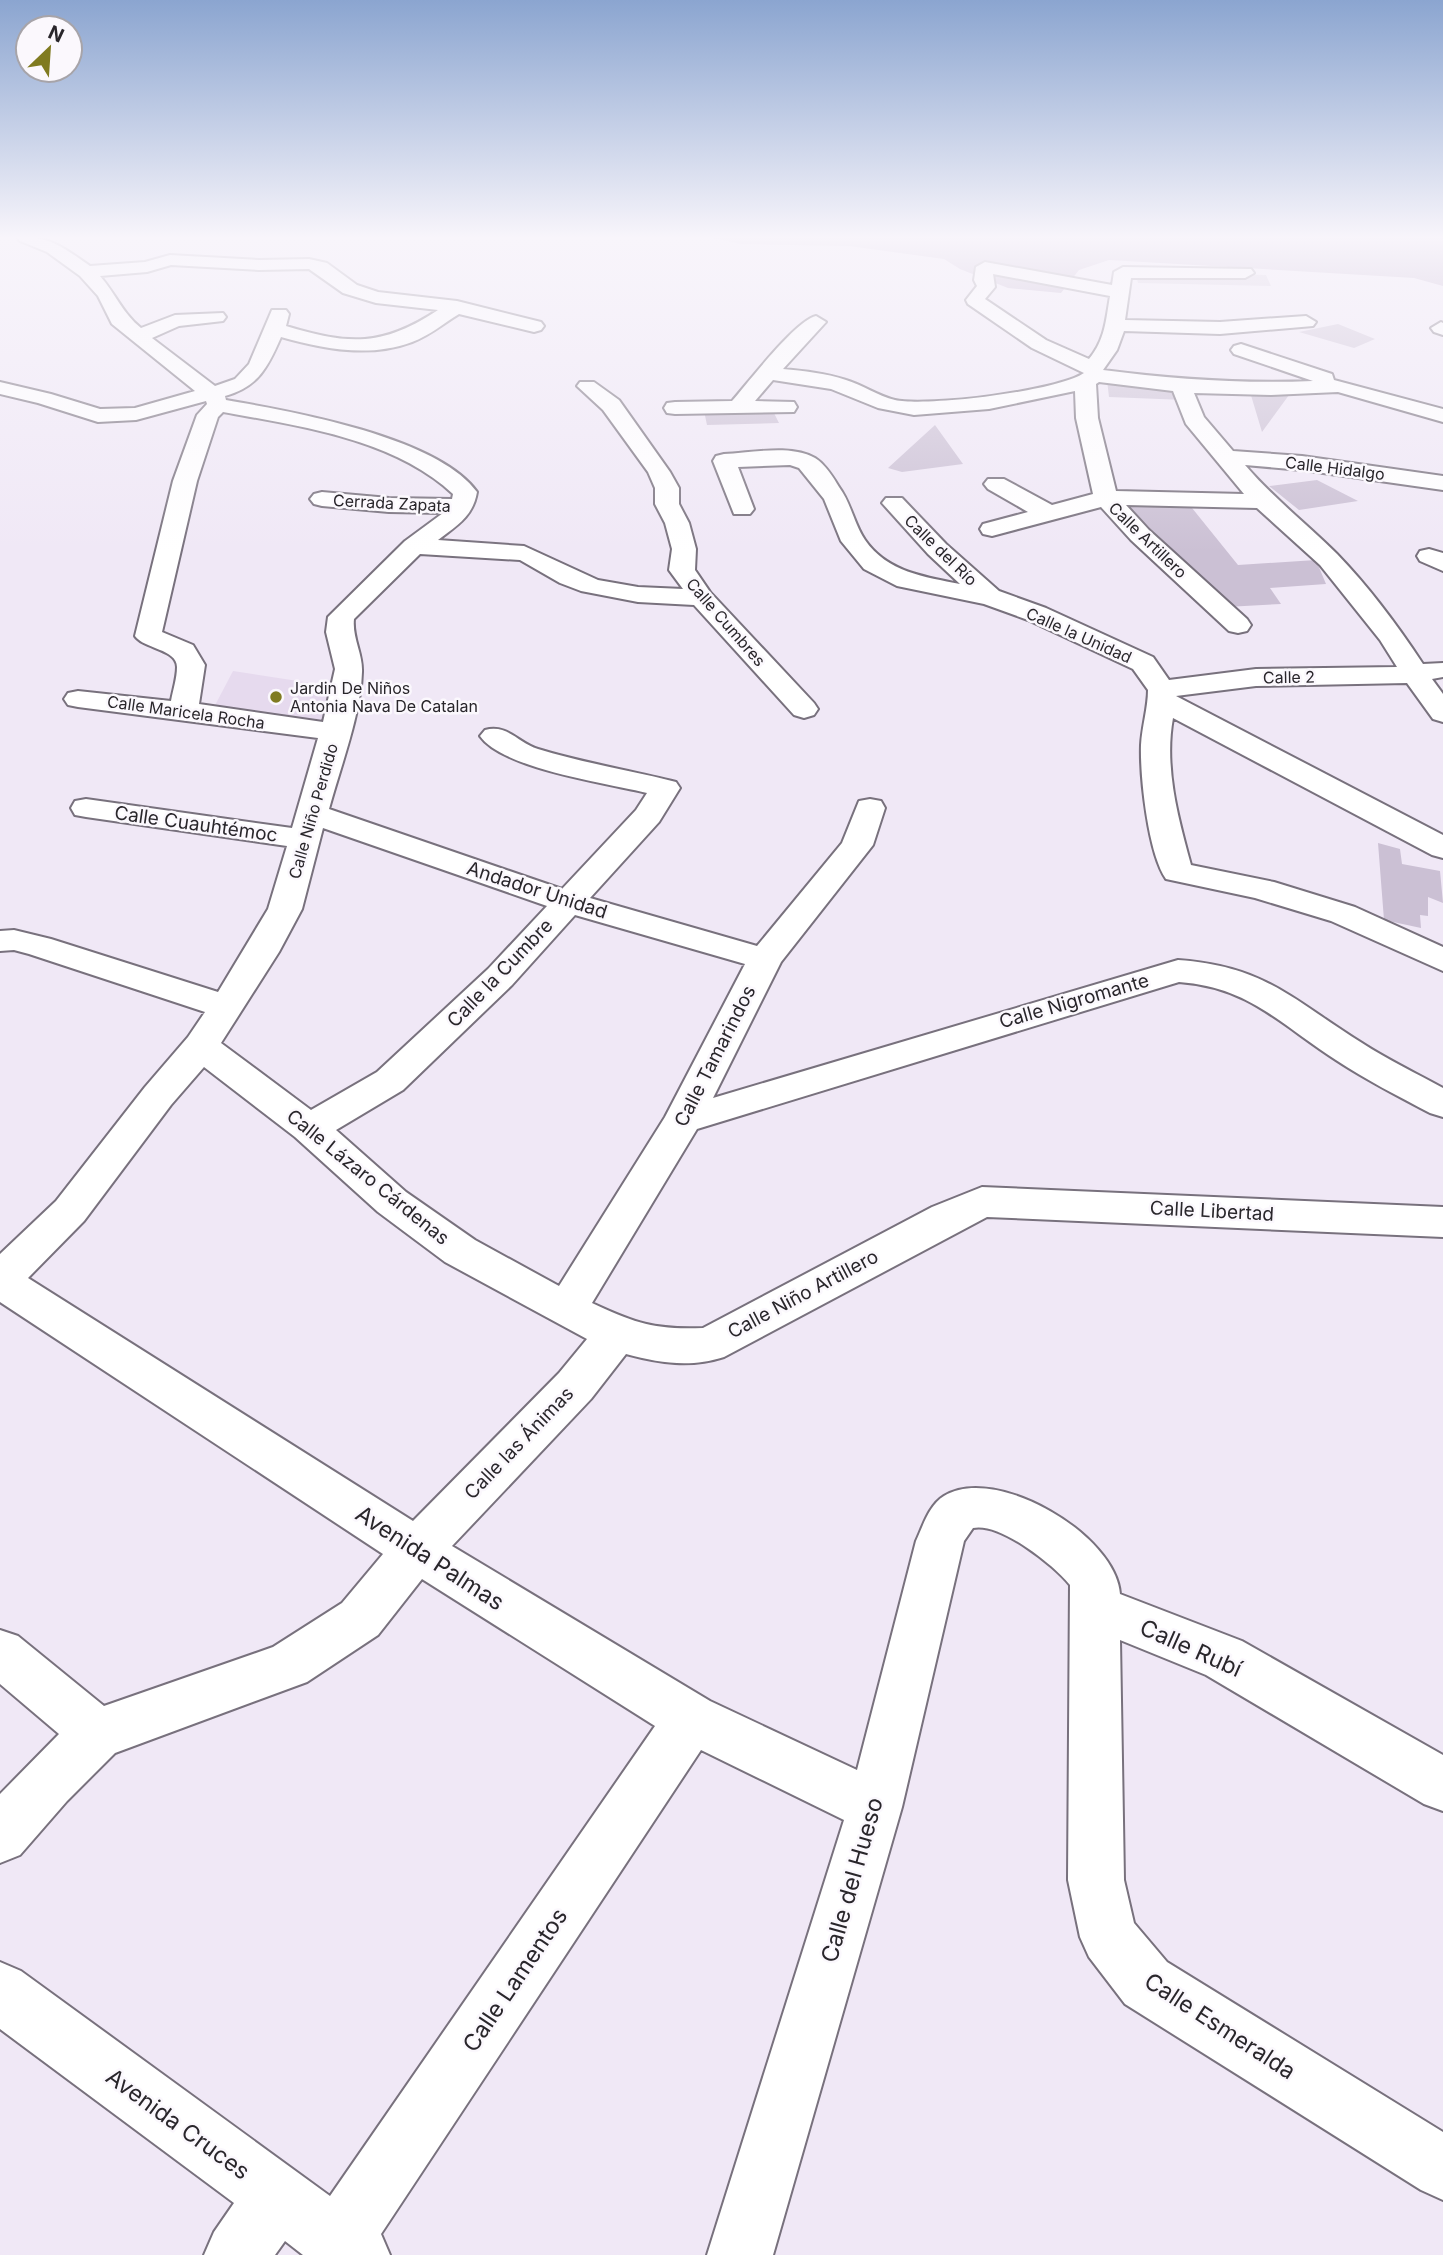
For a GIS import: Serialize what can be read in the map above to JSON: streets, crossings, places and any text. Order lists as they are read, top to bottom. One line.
{"streets":{"street":["Calle Hidalgo","Cerrada Zapata","Calle Artillero","Calle del Río","Calle Cumbres","Calle la Unidad","Calle 2","Calle Maricela Rocha","Calle Niño Perdido","Calle Cuauhtémoc","Andador Unidad","Calle la Cumbre","Calle Nigromante","Calle Tamarindos","Calle Lázaro Cárdenas","Calle Libertad","Calle Niño Artillero","Calle las Ánimas","Avenida Palmas","Calle Rubí","Calle del Hueso","Calle Lamentos","Calle Esmeralda","Avenida Cruces"]},"crossings":[["Cerrada Zapata","Calle Niño Perdido"],["Calle del Río","Calle la Unidad"],["Calle la Unidad","Calle 2"],["Calle Maricela Rocha","Calle Niño Perdido"],["Calle Niño Perdido","Calle Cuauhtémoc"],["Calle Niño Perdido","Andador Unidad"],["Calle Niño Perdido","Calle Lázaro Cárdenas"],["Calle Niño Perdido","Avenida Palmas"],["Calle Cuauhtémoc","Andador Unidad"],["Andador Unidad","Calle la Cumbre"],["Andador Unidad","Calle Tamarindos"],["Calle la Cumbre","Calle Lázaro Cárdenas"],["Calle Nigromante","Calle Tamarindos"],["Calle Tamarindos","Calle Lázaro Cárdenas"],["Calle Lázaro Cárdenas","Calle Niño Artillero"],["Calle Lázaro Cárdenas","Calle las Ánimas"],["Calle Libertad","Calle Niño Artillero"],["Calle Niño Artillero","Calle las Ánimas"],["Calle las Ánimas","Avenida Palmas"],["Avenida Palmas","Calle del Hueso"],["Avenida Palmas","Calle Lamentos"],["Calle Rubí","Calle del Hueso"],["Calle Rubí","Calle Esmeralda"],["Calle del Hueso","Calle Esmeralda"],["Calle Lamentos","Avenida Cruces"]],"places":["Jardin De Niños Antonia Nava De Catalan"],"north":"top right"}
